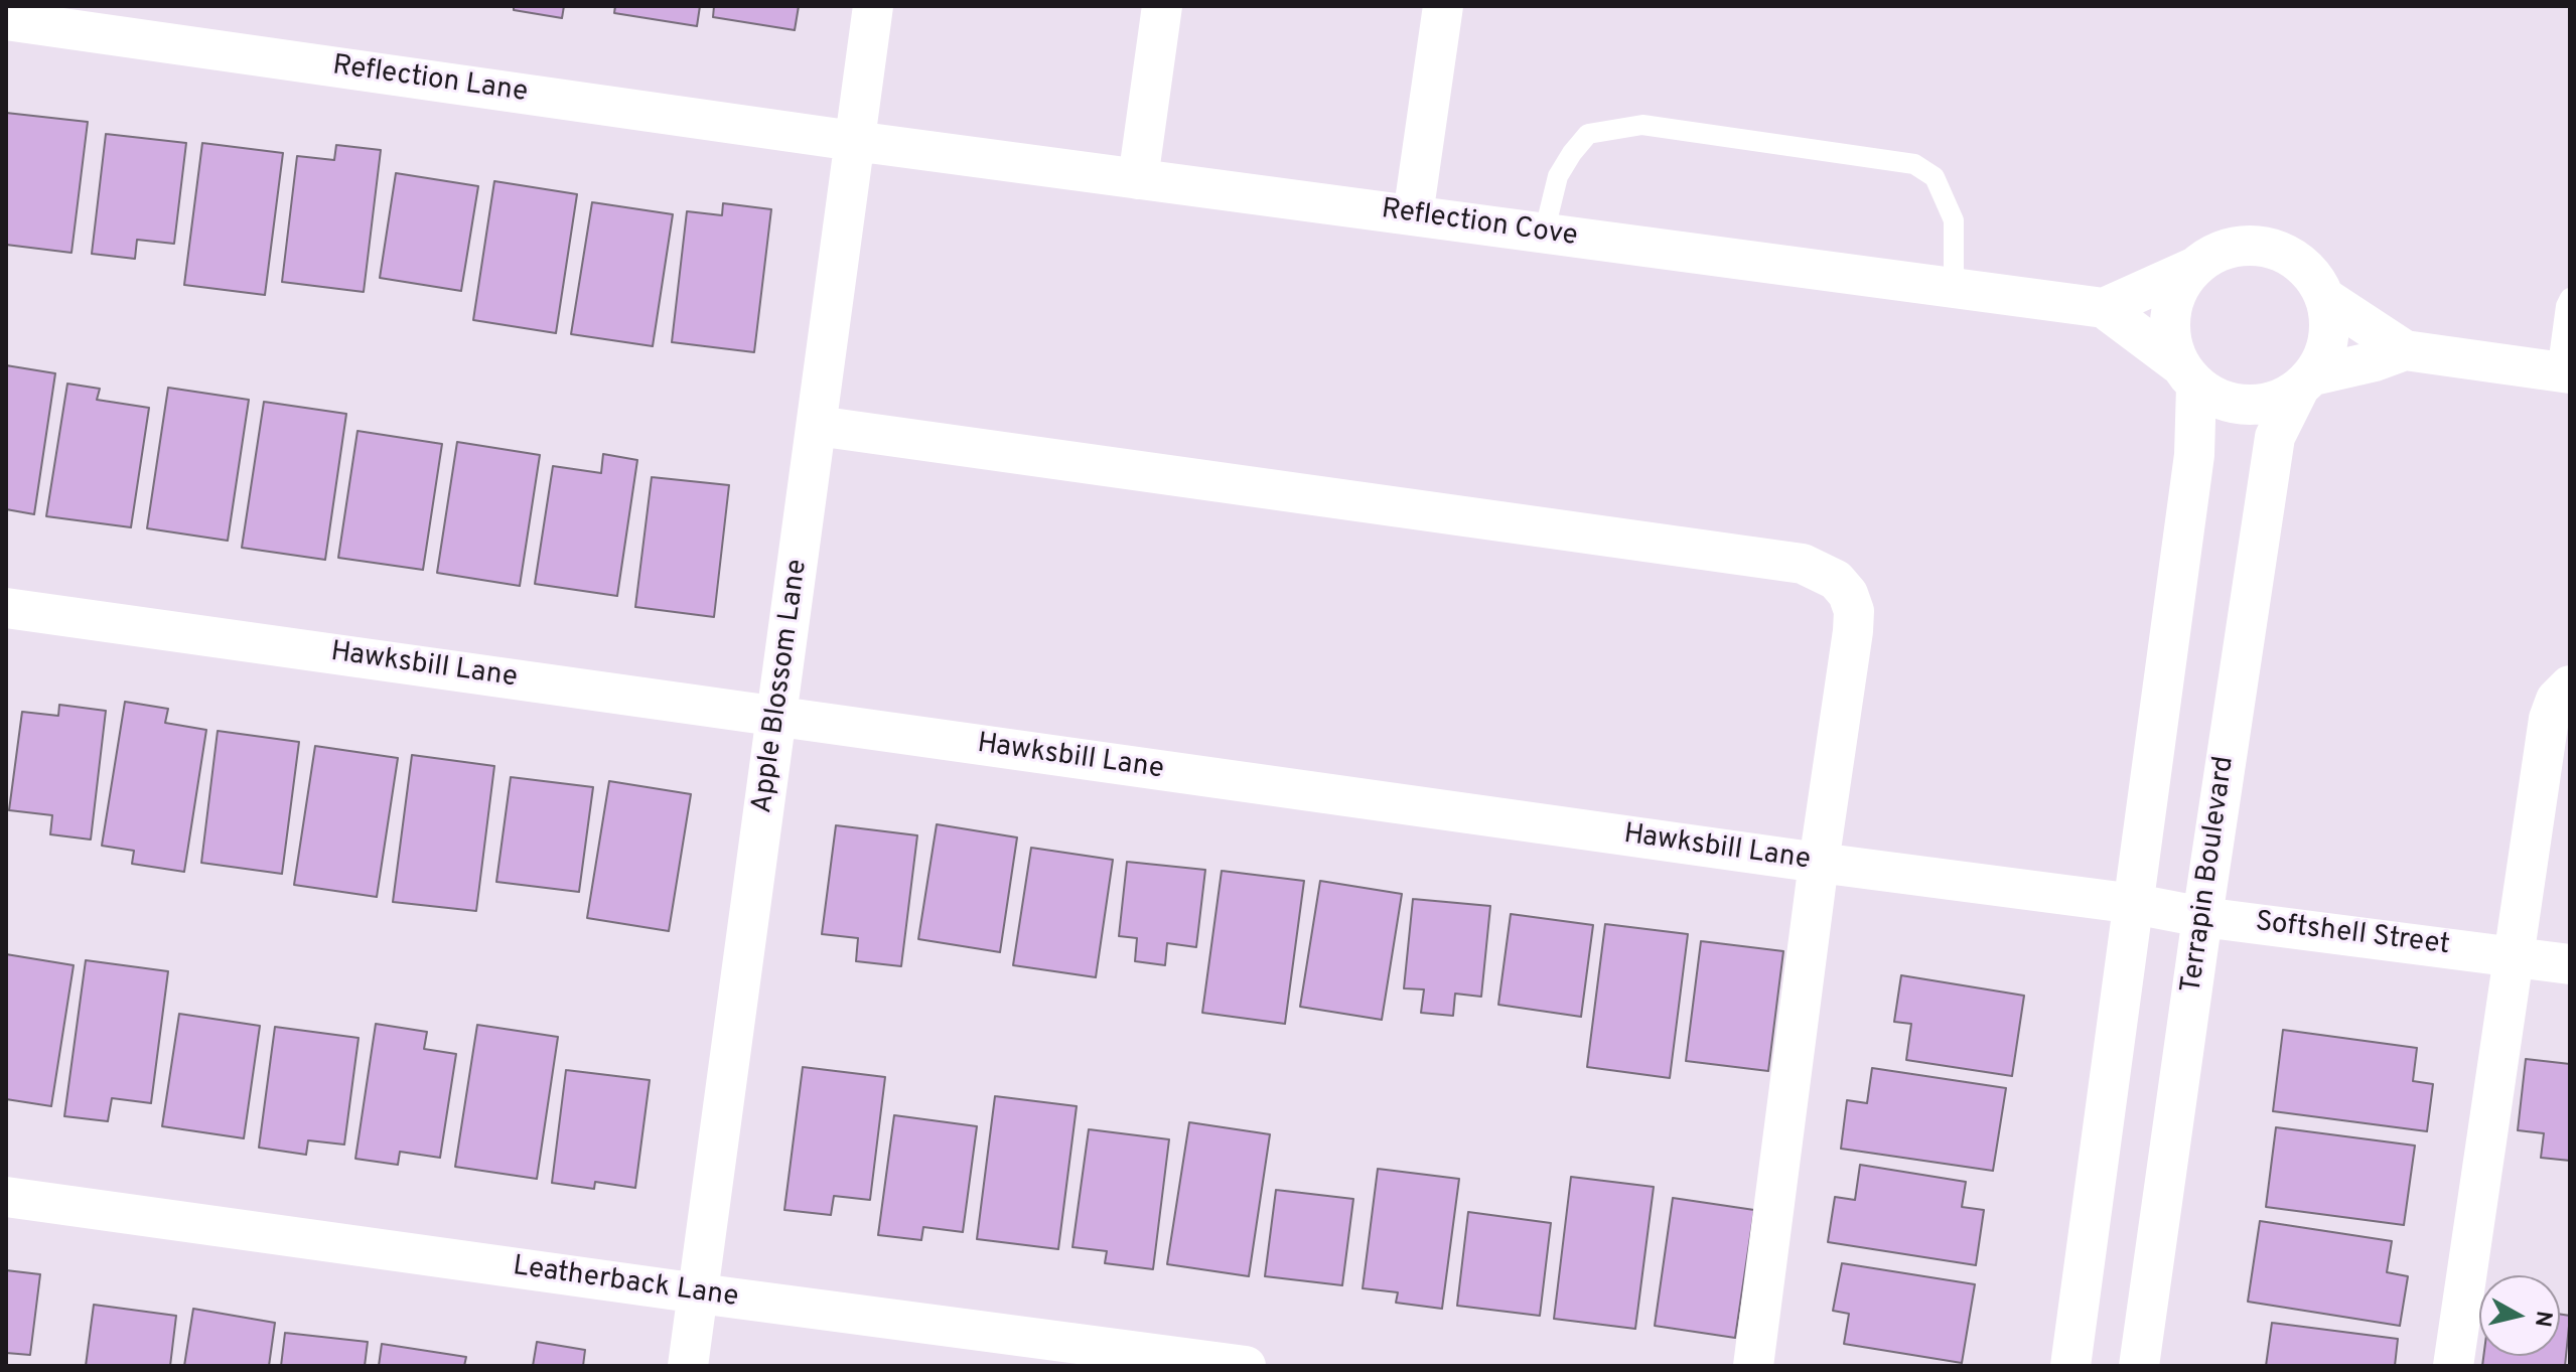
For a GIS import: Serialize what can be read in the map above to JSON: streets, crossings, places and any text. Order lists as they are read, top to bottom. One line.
{"streets":{"street":["Reflection Lane","Reflection Cove","Hawksbill Lane","Apple Blossom Lane","Terrapin Boulevard","Softshell Street","Leatherback Lane"]},"crossings":[["Reflection Lane","Reflection Cove"],["Reflection Lane","Apple Blossom Lane"],["Reflection Cove","Apple Blossom Lane"],["Reflection Cove","Terrapin Boulevard"],["Hawksbill Lane","Apple Blossom Lane"],["Hawksbill Lane","Softshell Street"],["Apple Blossom Lane","Leatherback Lane"],["Terrapin Boulevard","Softshell Street"]],"north":"right"}
